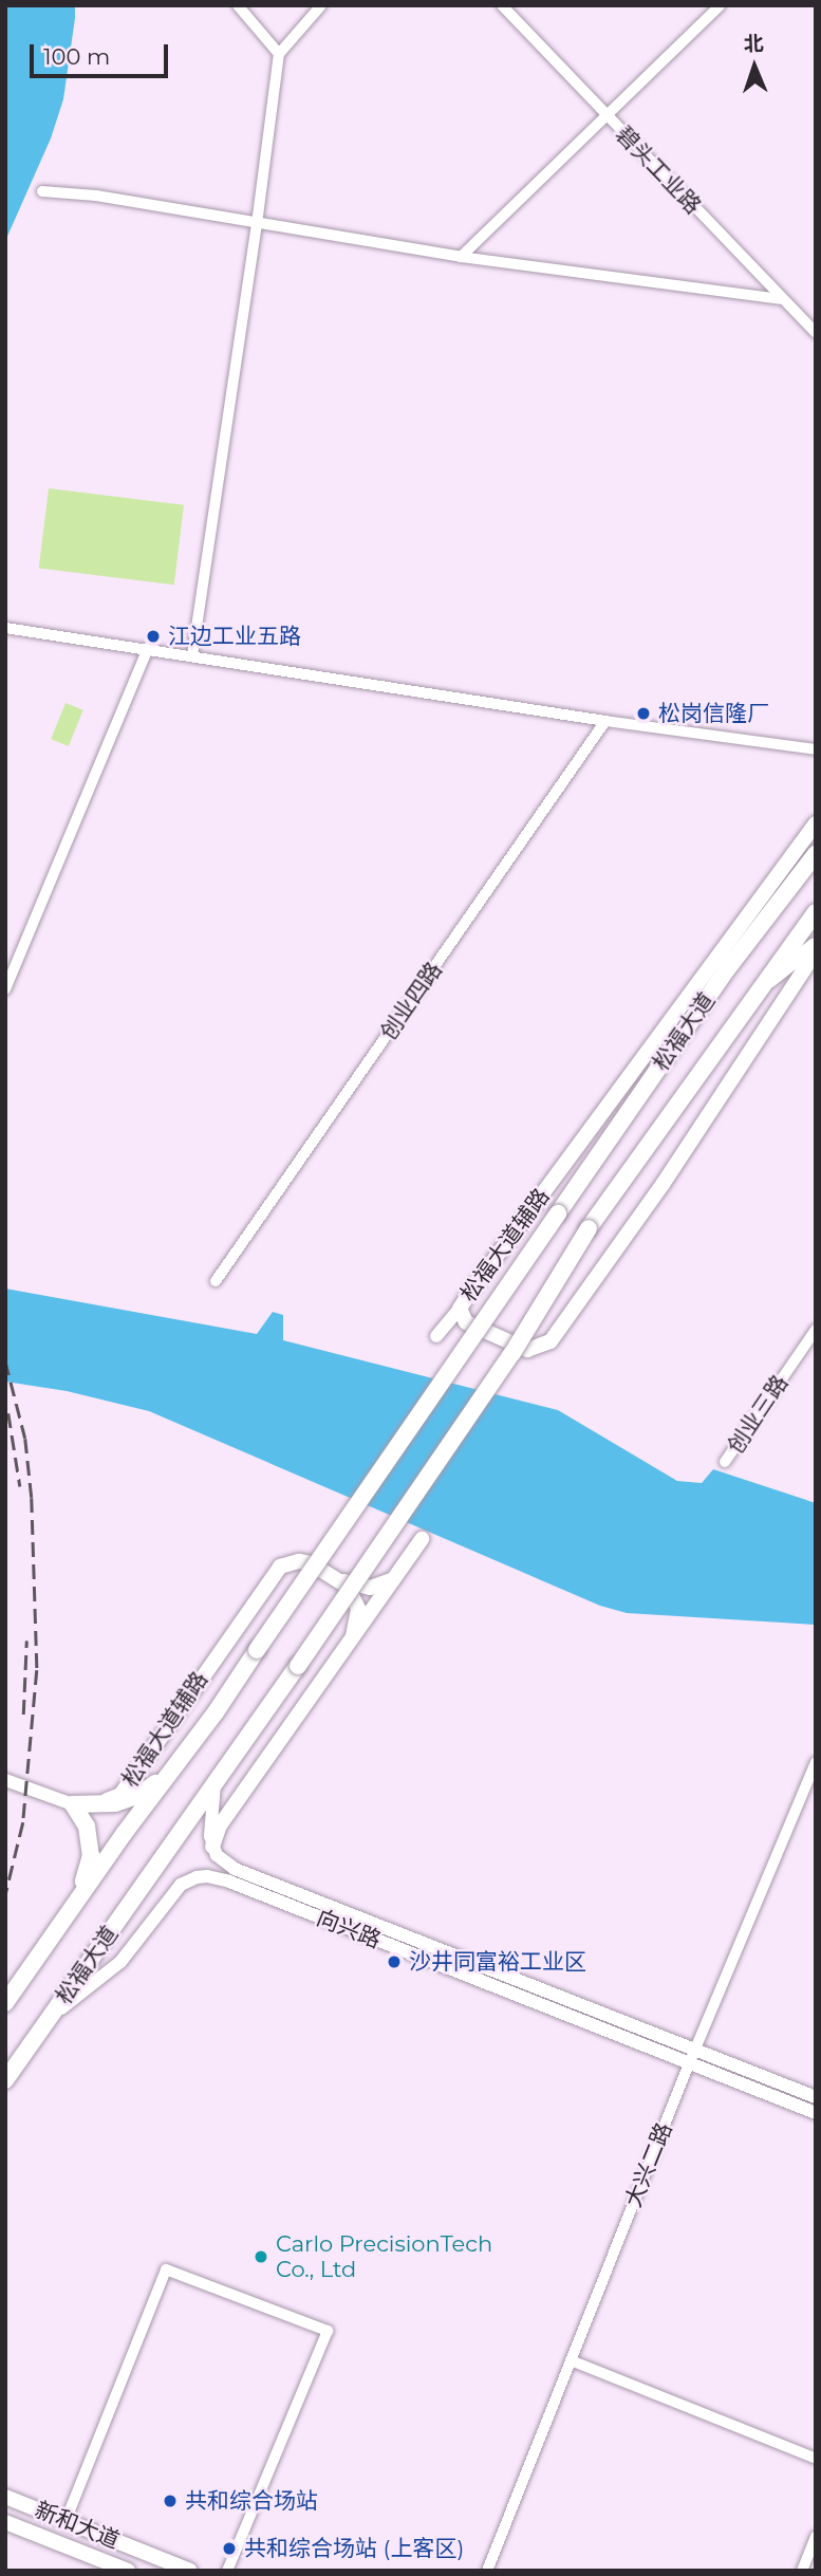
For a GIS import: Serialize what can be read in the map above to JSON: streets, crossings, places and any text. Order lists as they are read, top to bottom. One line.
{"streets":{"main road":["松福大道","松福大道辅路","新和大道"],"street":["碧头工业路","创业四路","创业三路","向兴路","大兴二路"]},"crossings":[["松福大道","松福大道辅路"],["松福大道","向兴路"],["向兴路","大兴二路"]],"places":["江边工业五路","松岗信隆厂","沙井同富裕工业区","Carlo PrecisionTech Co., Ltd","共和综合场站","共和综合场站 (上客区)"],"scale_bar":"100 m","north":"top"}
